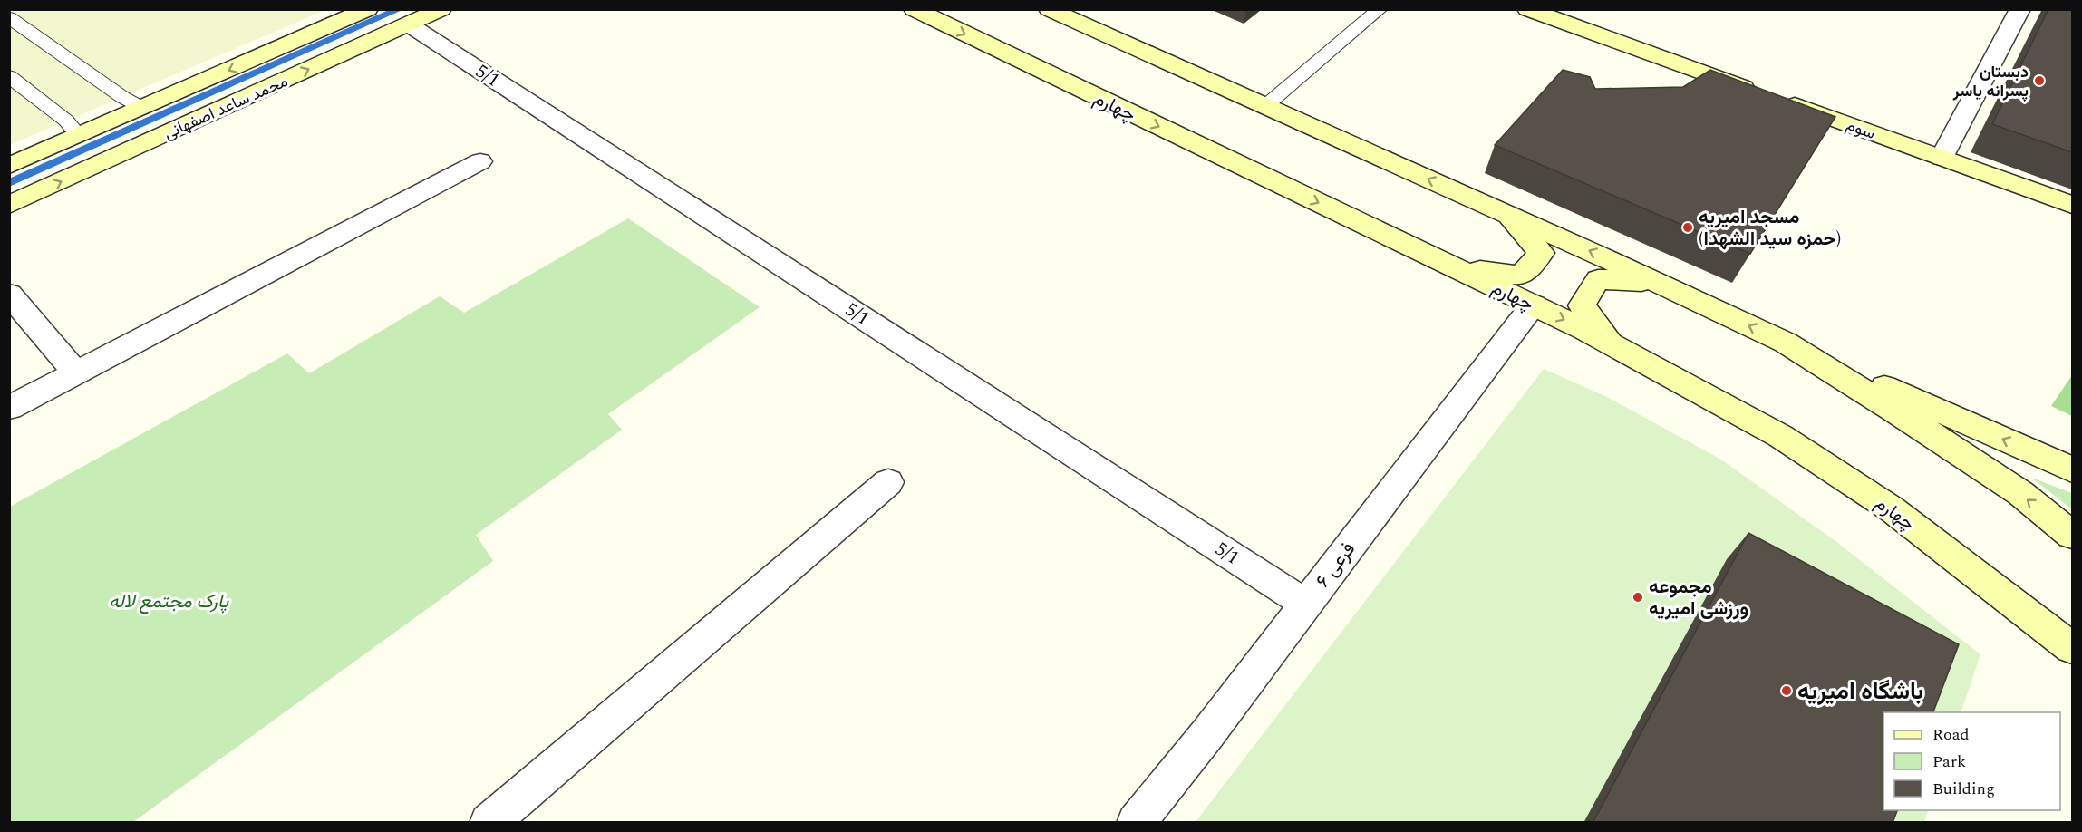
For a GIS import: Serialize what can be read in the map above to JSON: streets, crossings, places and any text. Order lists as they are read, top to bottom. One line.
{"streets":{"street":["5/1","چهارم","محمد ساعد اصفهانی","سوم","فرعی ۶"]},"crossings":[["5/1","محمد ساعد اصفهانی"],["5/1","فرعی ۶"],["چهارم","فرعی ۶"]],"parks":["پارک مجتمع لاله"],"places":["دبستان پسرانه یاسر","مسجد امیریه (حمزه سید الشهدا)","مجموعه ورزشی امیریه","باشگاه امیریه"],"legend":["Road","Park","Building"]}
